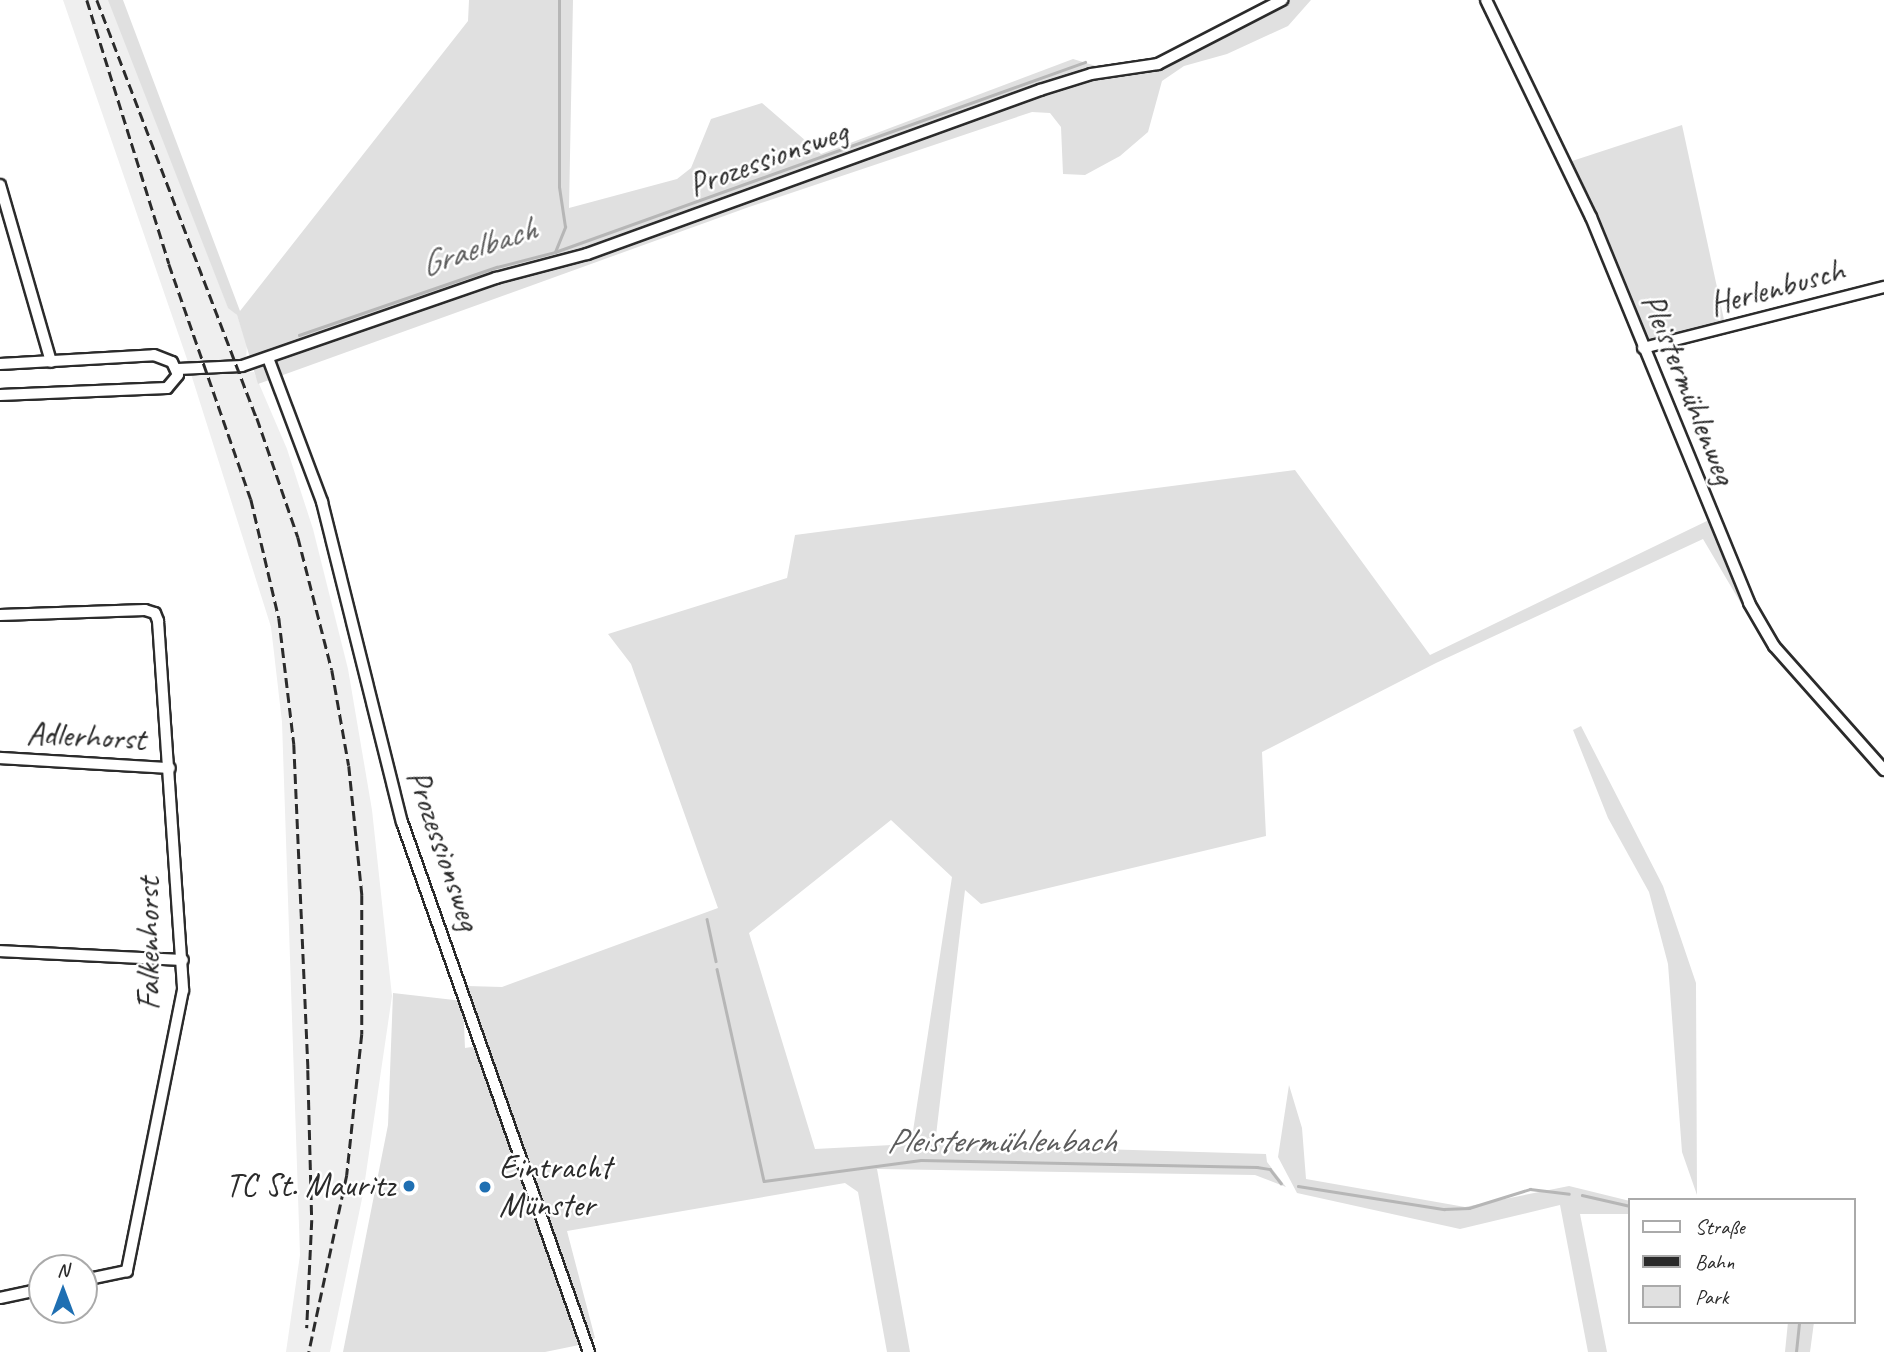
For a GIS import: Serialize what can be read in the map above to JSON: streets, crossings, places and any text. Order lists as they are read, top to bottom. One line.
{"streets":{"street":["Prozessionsweg","Herlenbusch","Pleistermühlenweg","Adlerhorst","Falkenhorst"]},"crossings":[["Herlenbusch","Pleistermühlenweg"],["Adlerhorst","Falkenhorst"]],"water":["Graelbach","Pleistermühlenbach"],"places":["TC St. Mauritz","Eintracht Münster"],"legend":["Straße","Bahn","Park"],"north":"top"}
